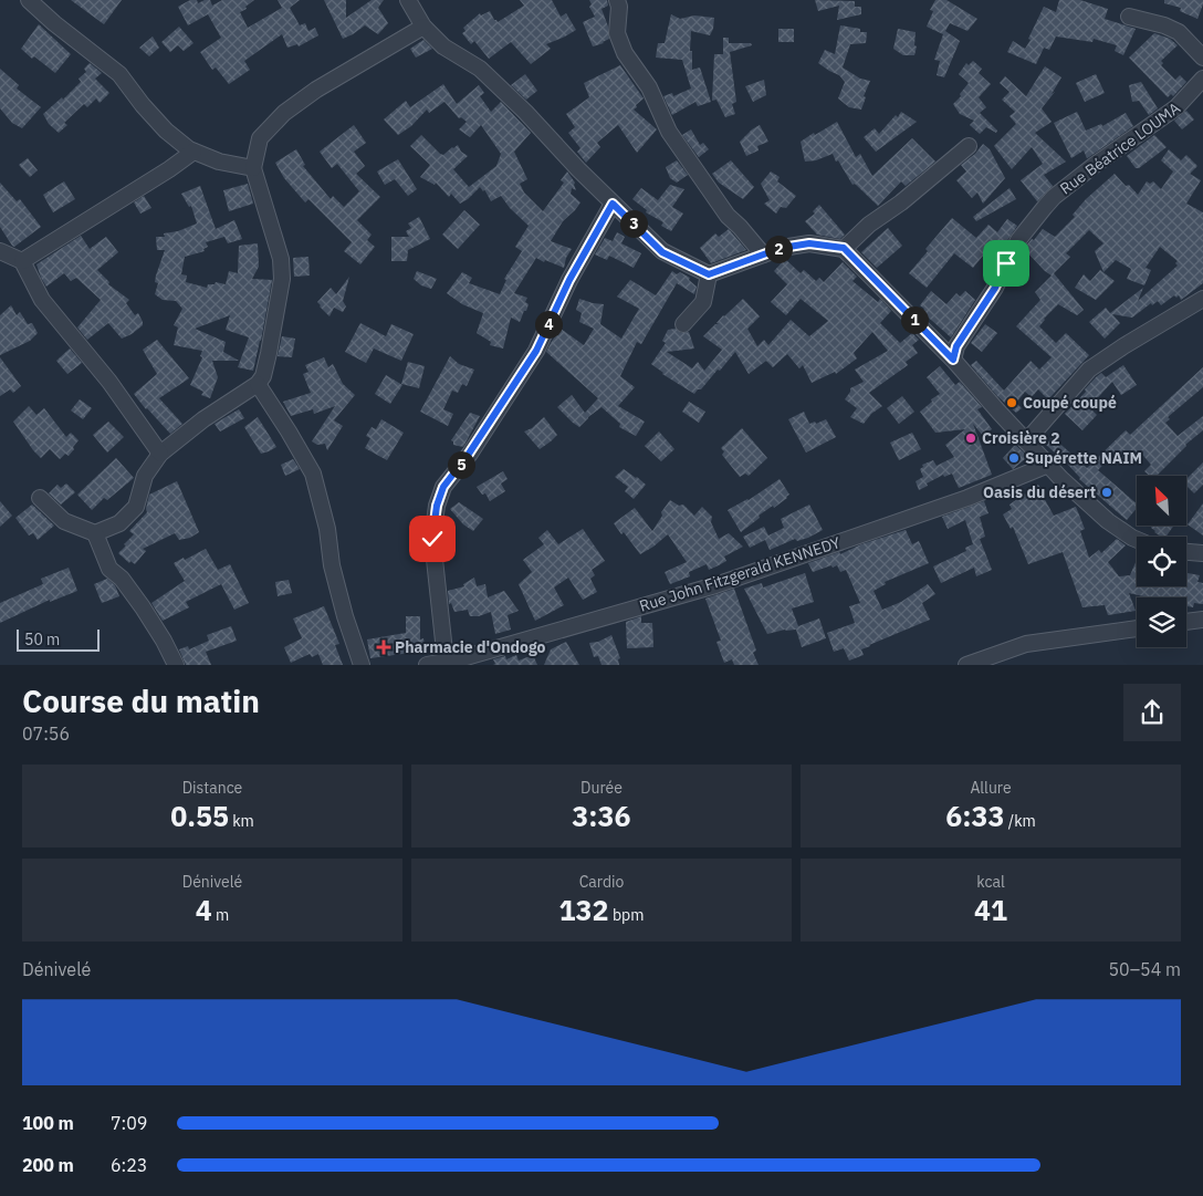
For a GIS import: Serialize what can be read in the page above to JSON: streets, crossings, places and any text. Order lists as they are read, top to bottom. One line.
{"streets":{"street":["Rue Béatrice LOUMA","Rue John Fitzgerald KENNEDY"]},"places":{"other":["Coupé coupé","Croisière 2","Supérette NAIM","Oasis du désert"],"health":["Pharmacie d'Ondogo"]},"scale_bar":"50 m","north":"top left","page":{"pins":["3","2","1","4","5"],"scale":"50 m","heading":["Course du matin","07:56"],"stats":[["Distance","0.55 km"],["Durée","3:36"],["Allure","6:33 /km"],["Dénivelé","4 m"],["Cardio","132 bpm"],["kcal","41"]],"chart":["Dénivelé","50–54 m"],"list":[{"name":"100 m","note":"7:09"},{"name":"200 m","note":"6:23"}]}}
